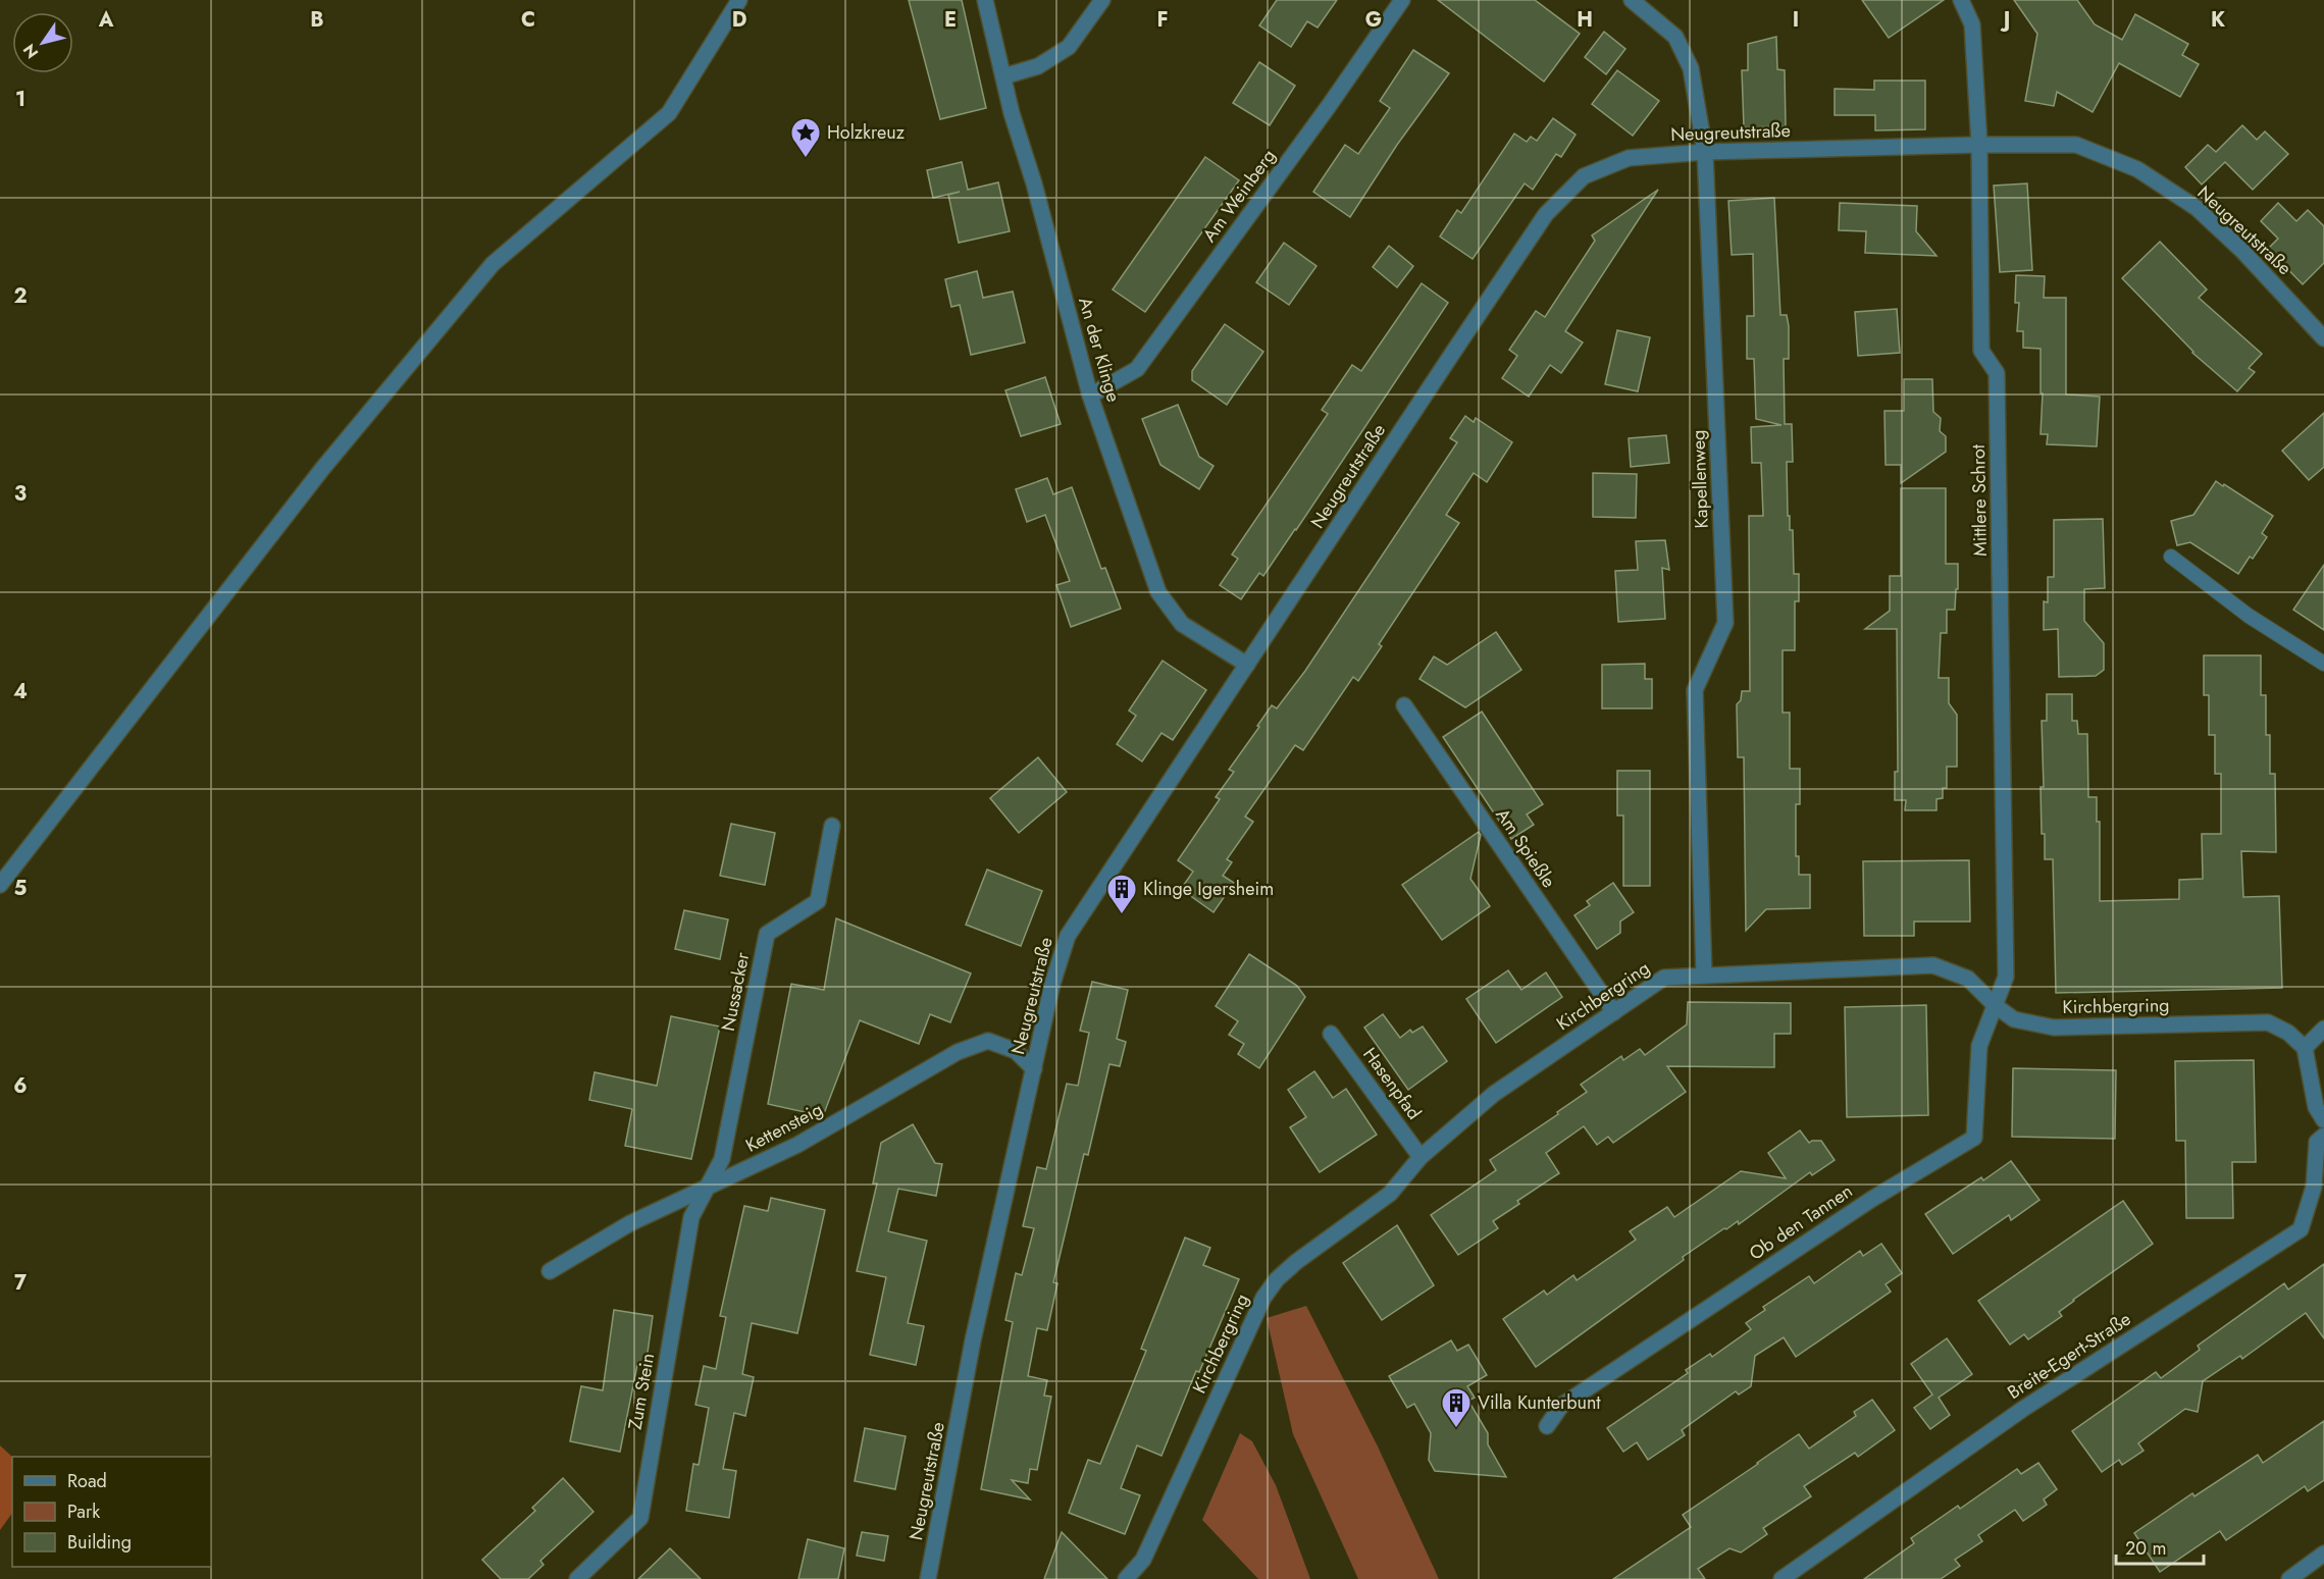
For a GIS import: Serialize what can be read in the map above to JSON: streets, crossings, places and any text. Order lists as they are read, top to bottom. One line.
{"streets":{"street":["Neugreutstraße","Am Weinberg","An der Klinge","Kapellenweg","Mittlere Schrot","Am Spießle","Nussacker","Kirchbergring","Hasenpfad","Kettensteig","Ob den Tannen","Breite-Egert-Straße","Zum Stein"]},"crossings":[["Neugreutstraße","An der Klinge"],["Neugreutstraße","Kapellenweg"],["Neugreutstraße","Mittlere Schrot"],["Neugreutstraße","Kettensteig"],["Am Weinberg","An der Klinge"],["Kapellenweg","Kirchbergring"],["Mittlere Schrot","Kirchbergring"],["Mittlere Schrot","Ob den Tannen"],["Am Spießle","Kirchbergring"],["Nussacker","Kettensteig"],["Nussacker","Zum Stein"],["Kirchbergring","Hasenpfad"],["Kirchbergring","Ob den Tannen"],["Kettensteig","Zum Stein"]],"places":{"place":["Holzkreuz"],"building":["Klinge Igersheim","Villa Kunterbunt"]},"legend":["Road","Park","Building"],"scale_bar":"20 m","north":"bottom left","grid":{"columns":["A","B","C","D","E","F","G","H","I","J","K"],"rows":["1","2","3","4","5","6","7"]}}
